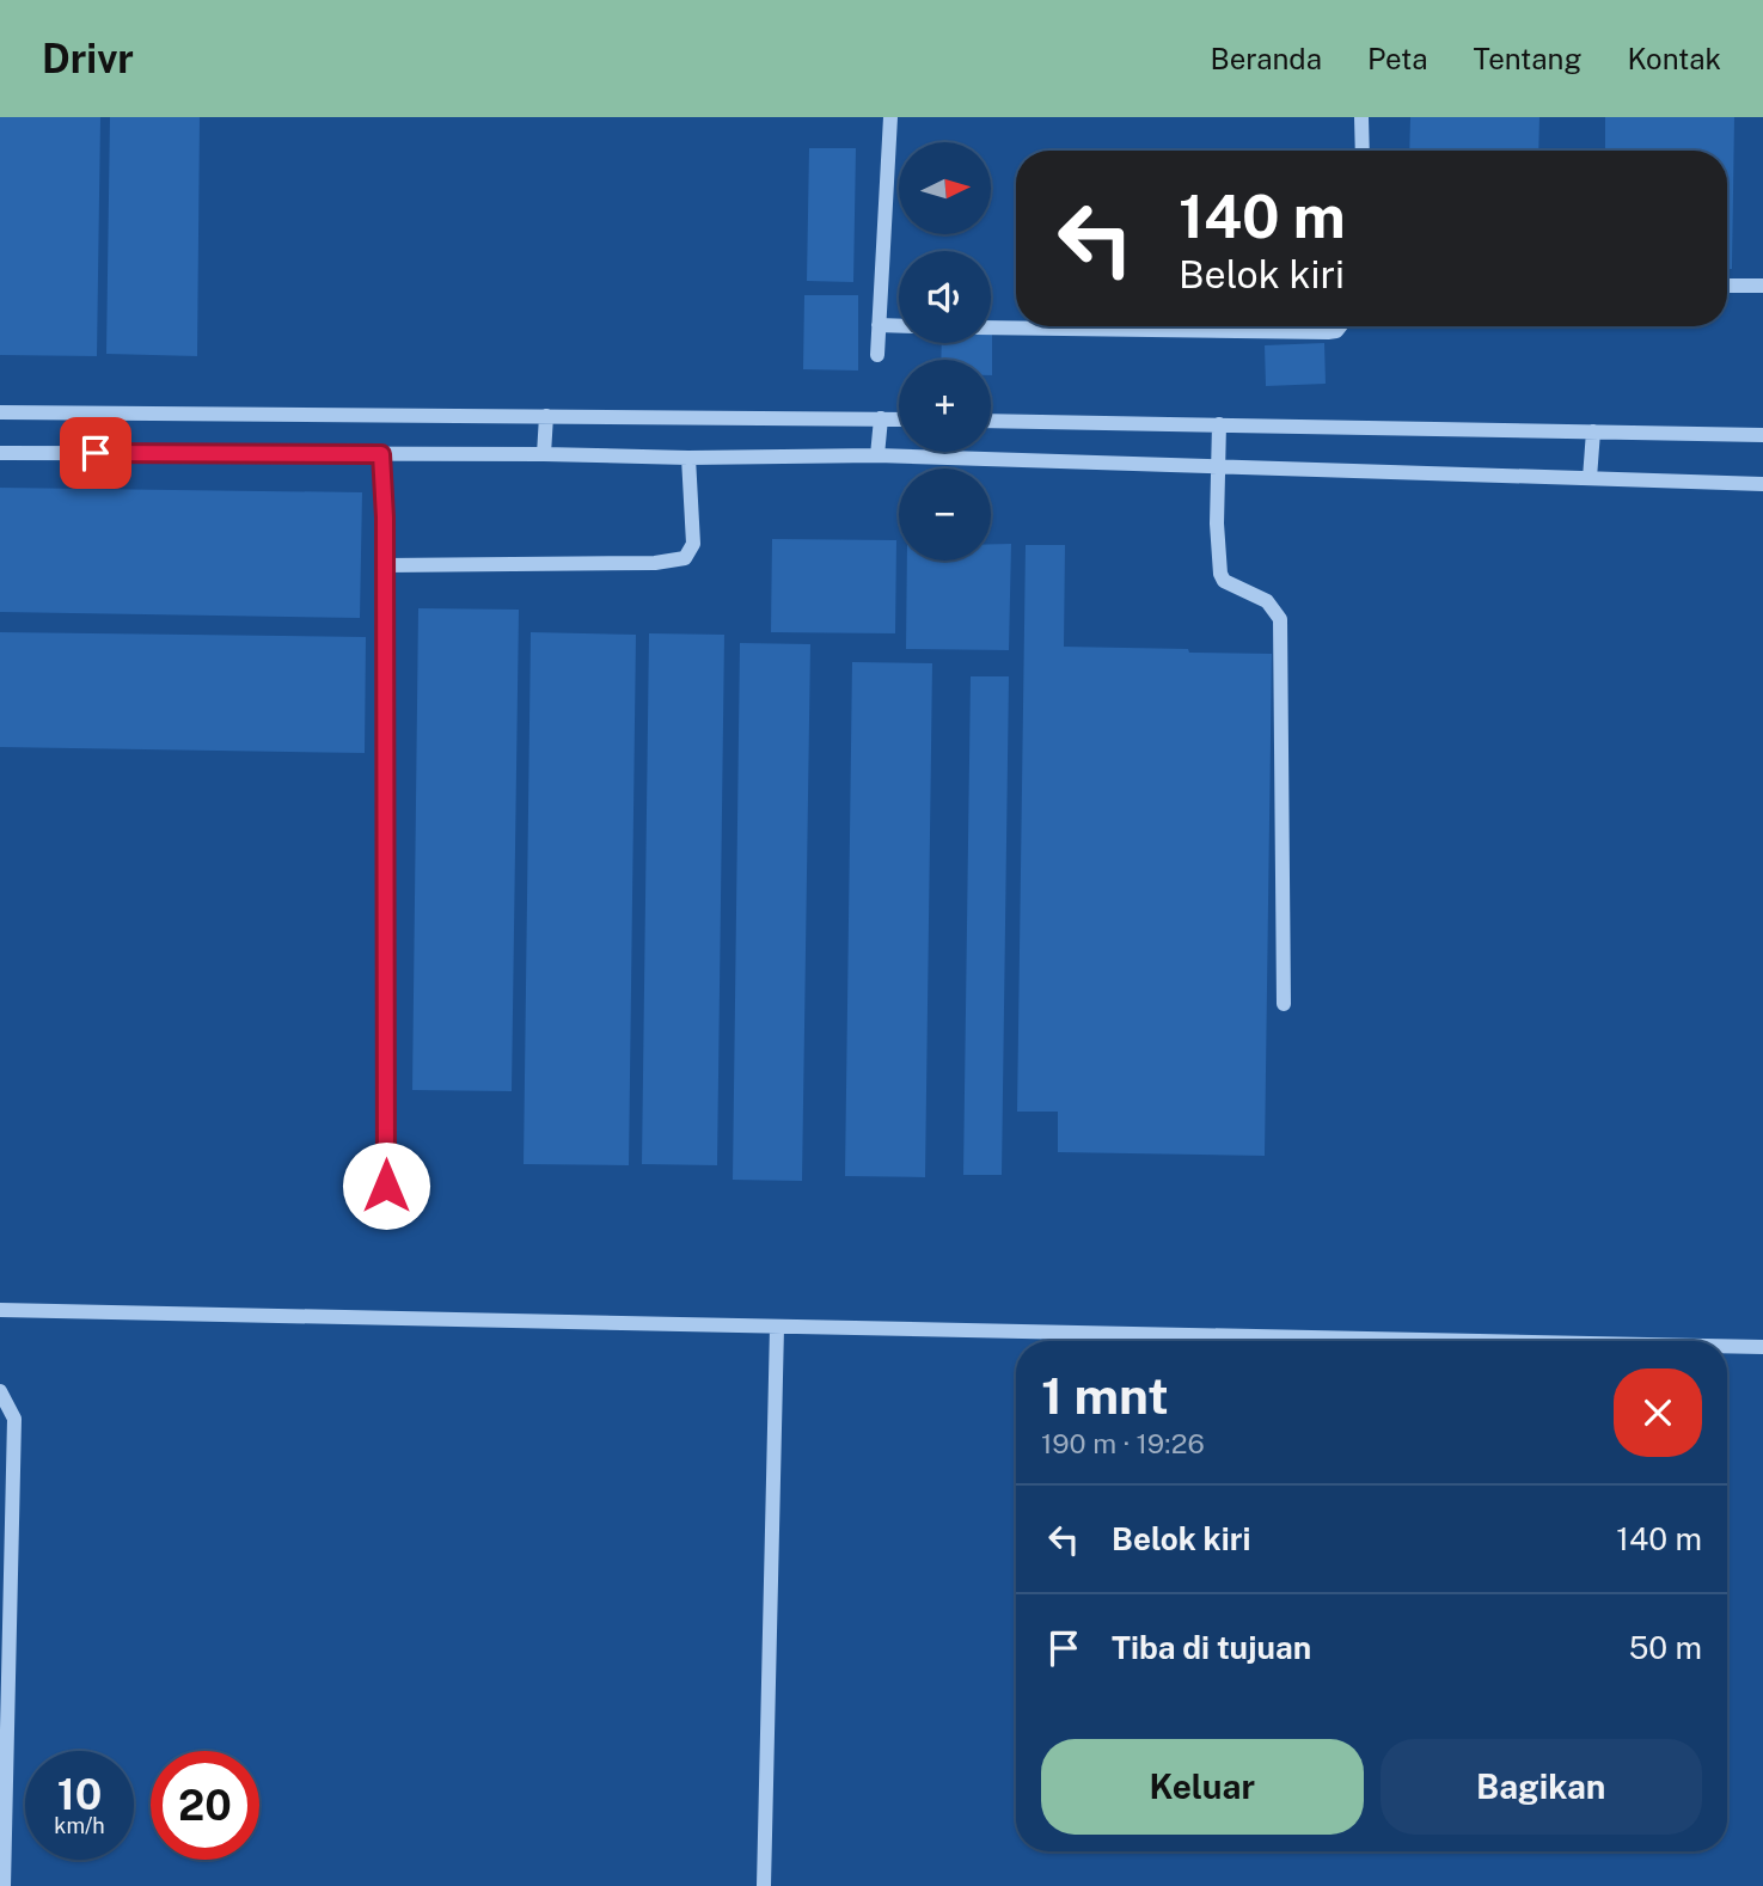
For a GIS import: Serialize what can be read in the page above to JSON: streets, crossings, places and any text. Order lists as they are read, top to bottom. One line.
{"north":"right","page":{"header":"Drivr","nav":["Beranda","Peta","Tentang","Kontak"],"map_buttons":["+","−"],"turn":["140 m","Belok kiri"],"heading":["1 mnt","190 m · 19:26"],"list":[{"name":"Belok kiri","value":"140 m"},{"name":"Tiba di tujuan","value":"50 m"}],"buttons":["Keluar","Bagikan"],"speed":"10 km/h","limit":"20"}}
